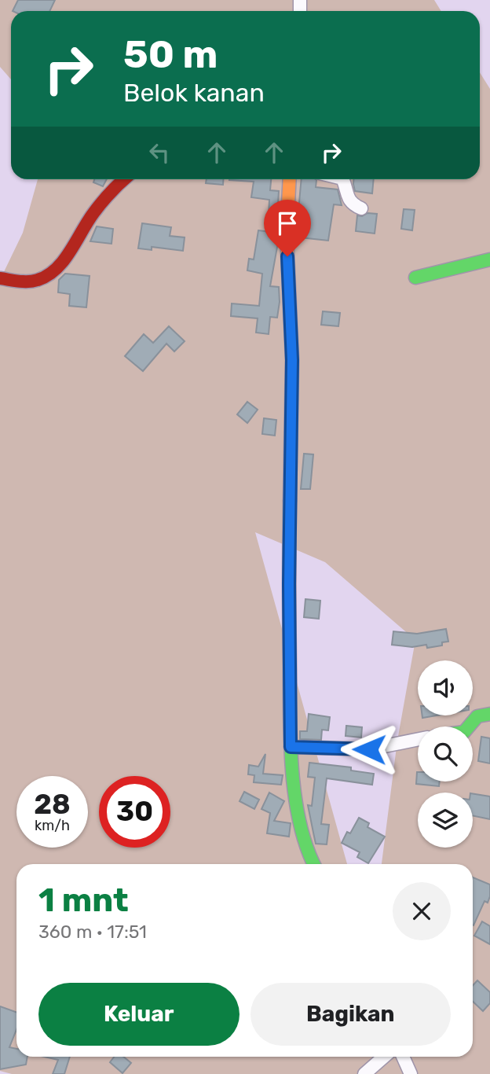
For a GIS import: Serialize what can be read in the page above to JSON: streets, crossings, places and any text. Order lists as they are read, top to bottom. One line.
{"page":{"turn":["50 m","Belok kanan"],"speed":"28 km/h","limit":"30","heading":["1 mnt","360 m · 17:51"],"buttons":["Keluar","Bagikan"]}}
